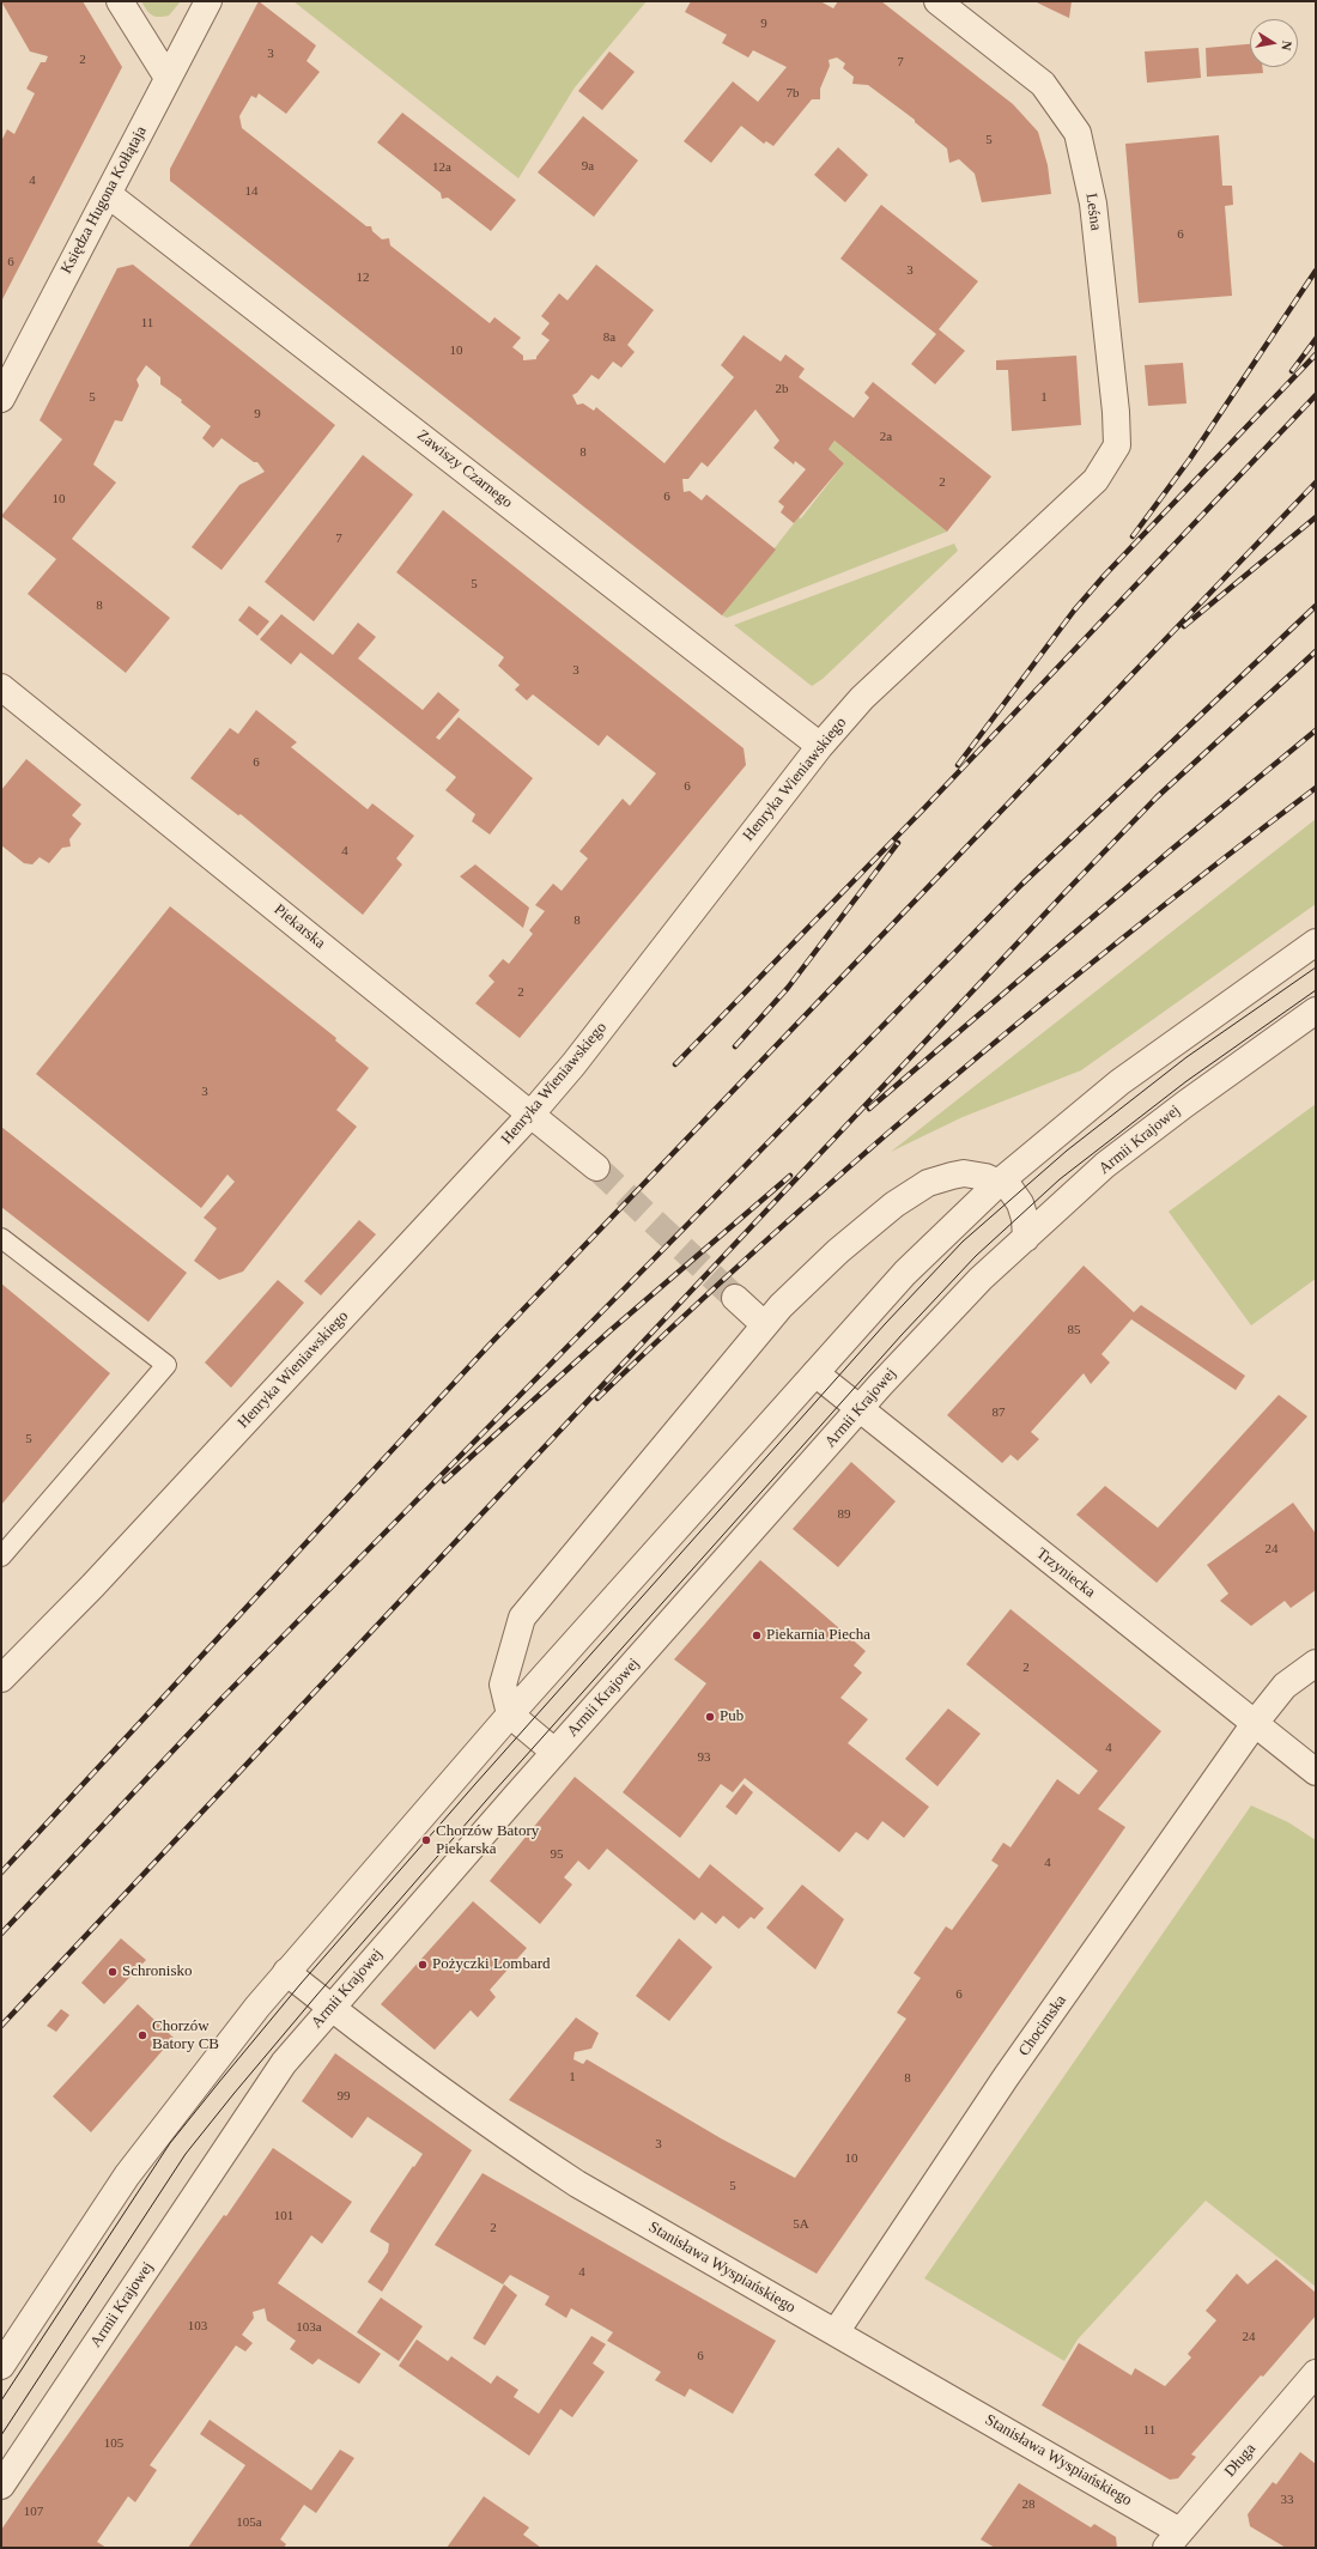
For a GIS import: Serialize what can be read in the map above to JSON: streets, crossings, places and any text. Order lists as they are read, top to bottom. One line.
{"streets":{"street":["Księdza Hugona Kołłątaja","Leśna","Zawiszy Czarnego","Henryka Wieniawskiego","Piekarska","Armii Krajowej","Trzyniecka","Chocimska","Stanisława Wyspiańskiego","Długa"]},"crossings":[["Księdza Hugona Kołłątaja","Zawiszy Czarnego"],["Leśna","Henryka Wieniawskiego"],["Zawiszy Czarnego","Henryka Wieniawskiego"],["Henryka Wieniawskiego","Piekarska"],["Armii Krajowej","Trzyniecka"],["Armii Krajowej","Stanisława Wyspiańskiego"],["Trzyniecka","Chocimska"],["Chocimska","Stanisława Wyspiańskiego"],["Stanisława Wyspiańskiego","Długa"]],"places":["Piekarnia Piecha","Pub","Chorzów Batory Piekarska","Pożyczki Lombard","Schronisko","Chorzów Batory CB"],"house_numbers":["9","3","2","7","7b","5","9a","12a","4","14","6","6","3","12","11","8a","10","2b","5","1","9","2a","8","2","6","10","7","5","8","3","6","6","4","8","2","3","85","87","5","89","24","2","4","93","95","4","6","1","8","99","3","10","5","101","5A","2","4","103","103a","24","6","11","105","33","28","107","105a"],"north":"right"}
